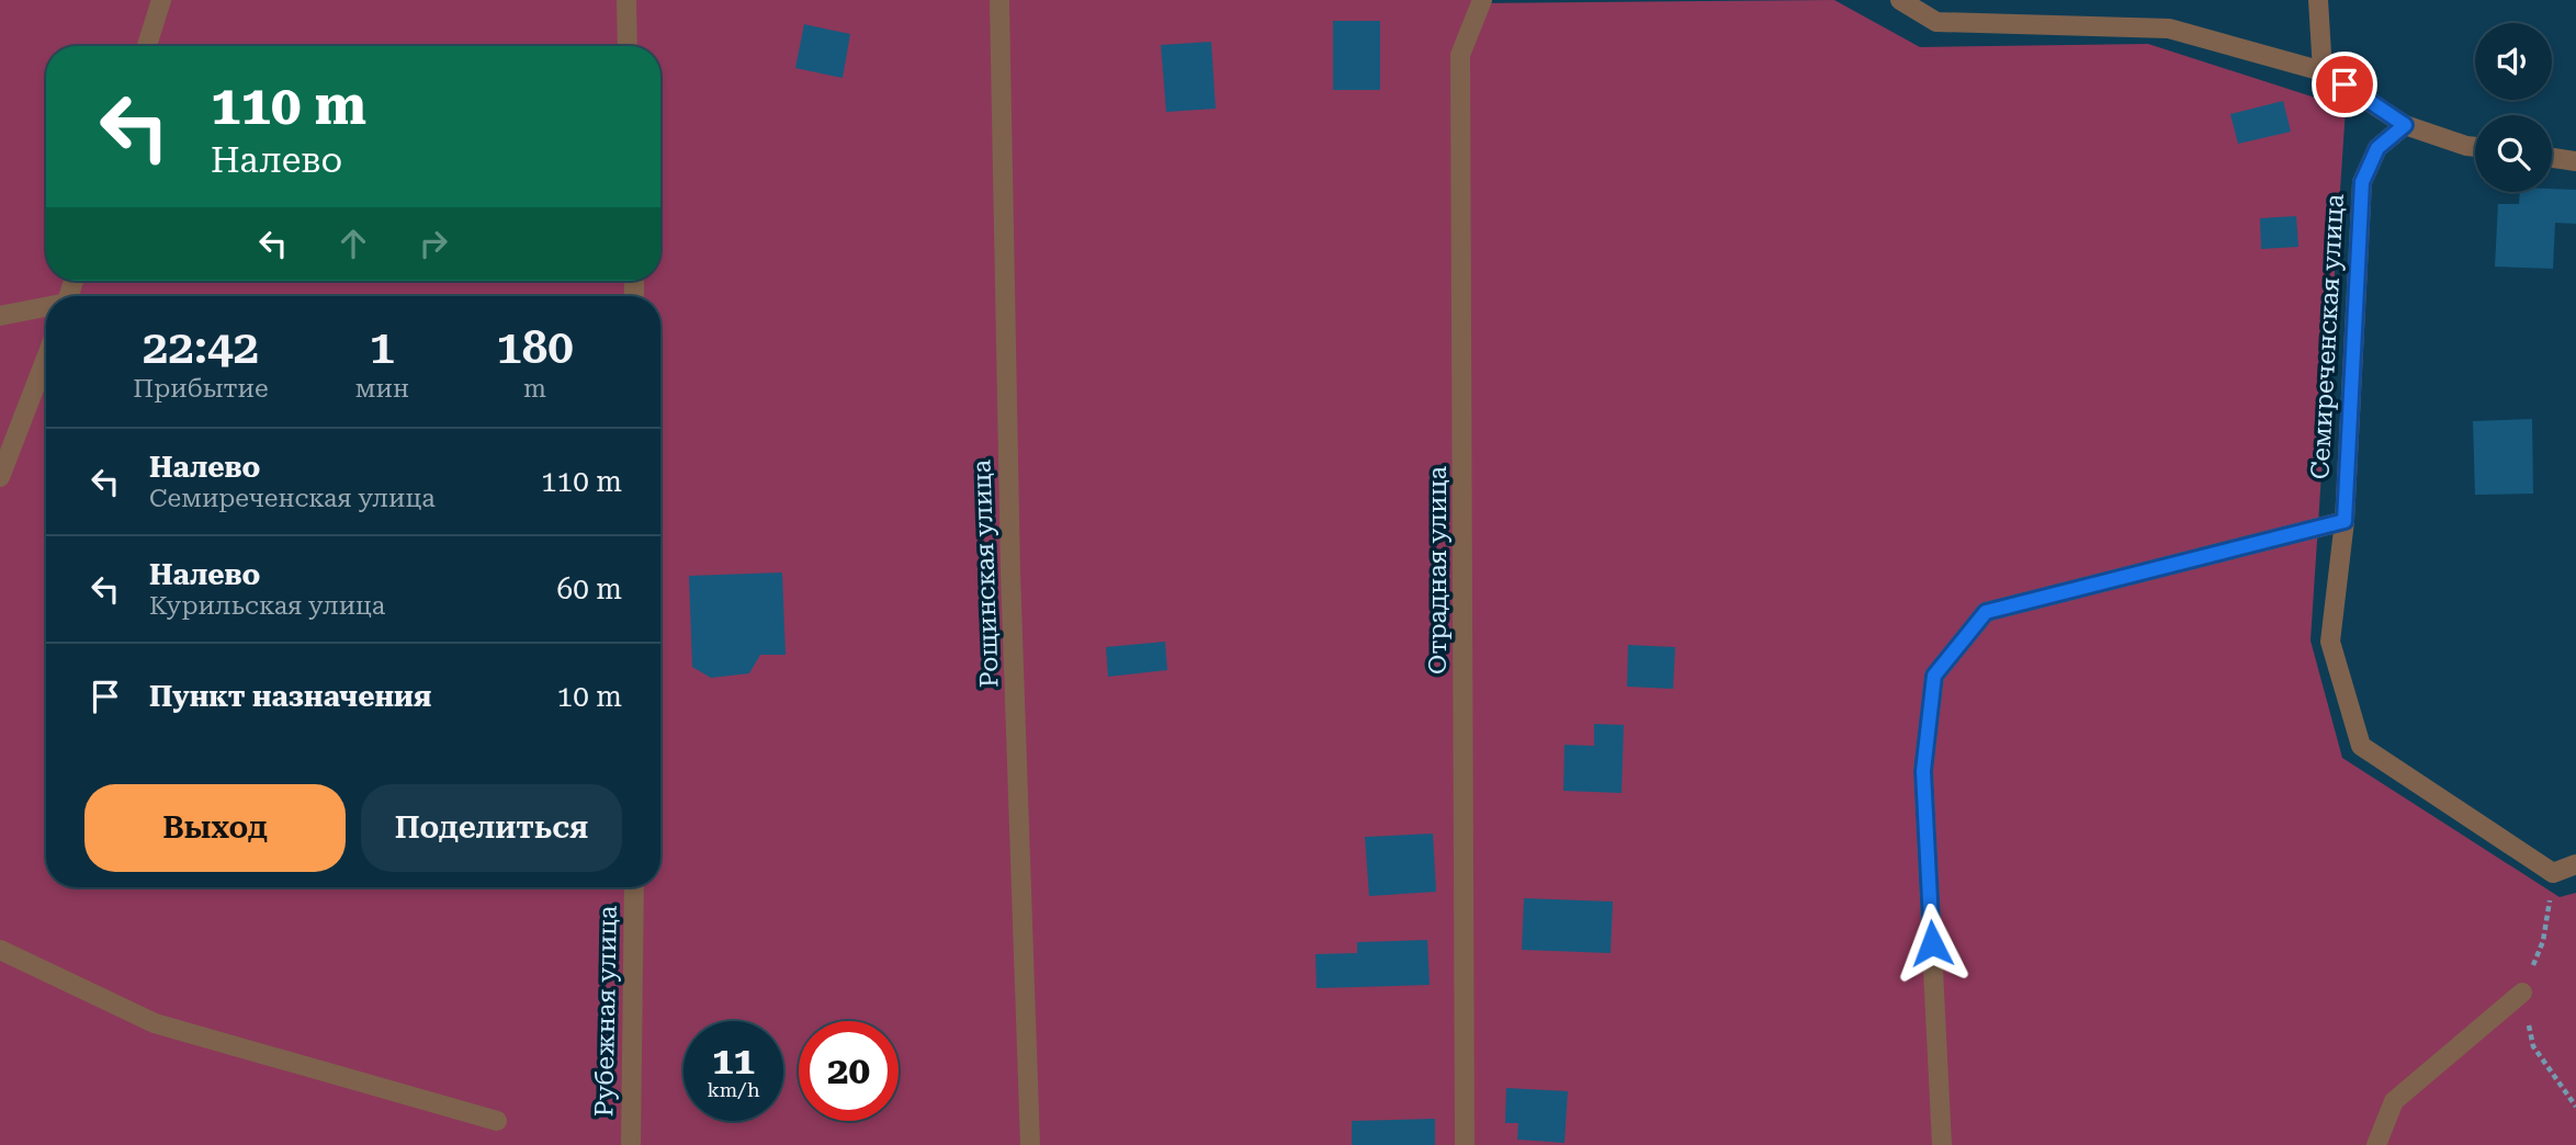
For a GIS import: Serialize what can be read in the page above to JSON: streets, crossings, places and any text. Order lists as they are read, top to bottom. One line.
{"streets":{"street":["Семиреченская улица","Отрадная улица","Рощинская улица","Рубежная улица"]},"page":{"turn":["110 m","Налево"],"eta":["22:42","Прибытие","1","мин","180","m"],"list":[{"name":"Налево","note":"Семиреченская улица","value":"110 m"},{"name":"Налево","note":"Курильская улица","value":"60 m"},{"name":"Пункт назначения","value":"10 m"}],"buttons":["Выход","Поделиться"],"speed":"11 km/h","limit":"20"}}
